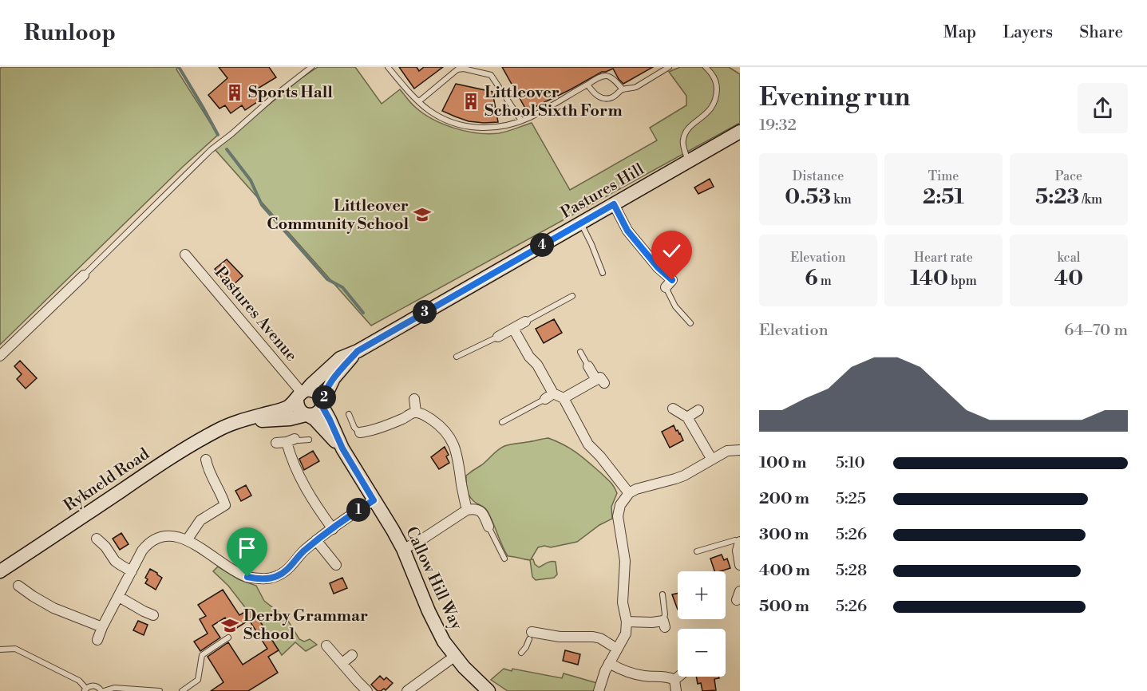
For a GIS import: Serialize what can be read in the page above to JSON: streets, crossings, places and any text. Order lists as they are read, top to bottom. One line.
{"streets":{"street":["Pastures Hill","Pastures Avenue","Rykneld Road","Callow Hill Way"]},"crossings":[["Pastures Hill","Pastures Avenue"],["Pastures Hill","Rykneld Road"],["Pastures Hill","Callow Hill Way"],["Pastures Avenue","Rykneld Road"],["Pastures Avenue","Callow Hill Way"],["Rykneld Road","Callow Hill Way"]],"places":{"building":["Sports Hall","Littleover School Sixth Form"],"school or university":["Littleover Community School","Derby Grammar School"]},"page":{"header":"Runloop","nav":["Map","Layers","Share"],"heading":["Evening run","19:32"],"stats":[["Distance","0.53 km"],["Time","2:51"],["Pace","5:23 /km"],["Elevation","6 m"],["Heart rate","140 bpm"],["kcal","40"]],"pins":["4","3","2","1"],"chart":["Elevation","64–70 m"],"list":[{"name":"100 m","note":"5:10"},{"name":"200 m","note":"5:25"},{"name":"300 m","note":"5:26"},{"name":"400 m","note":"5:28"},{"name":"500 m","note":"5:26"}],"map_buttons":["+","−"]}}
